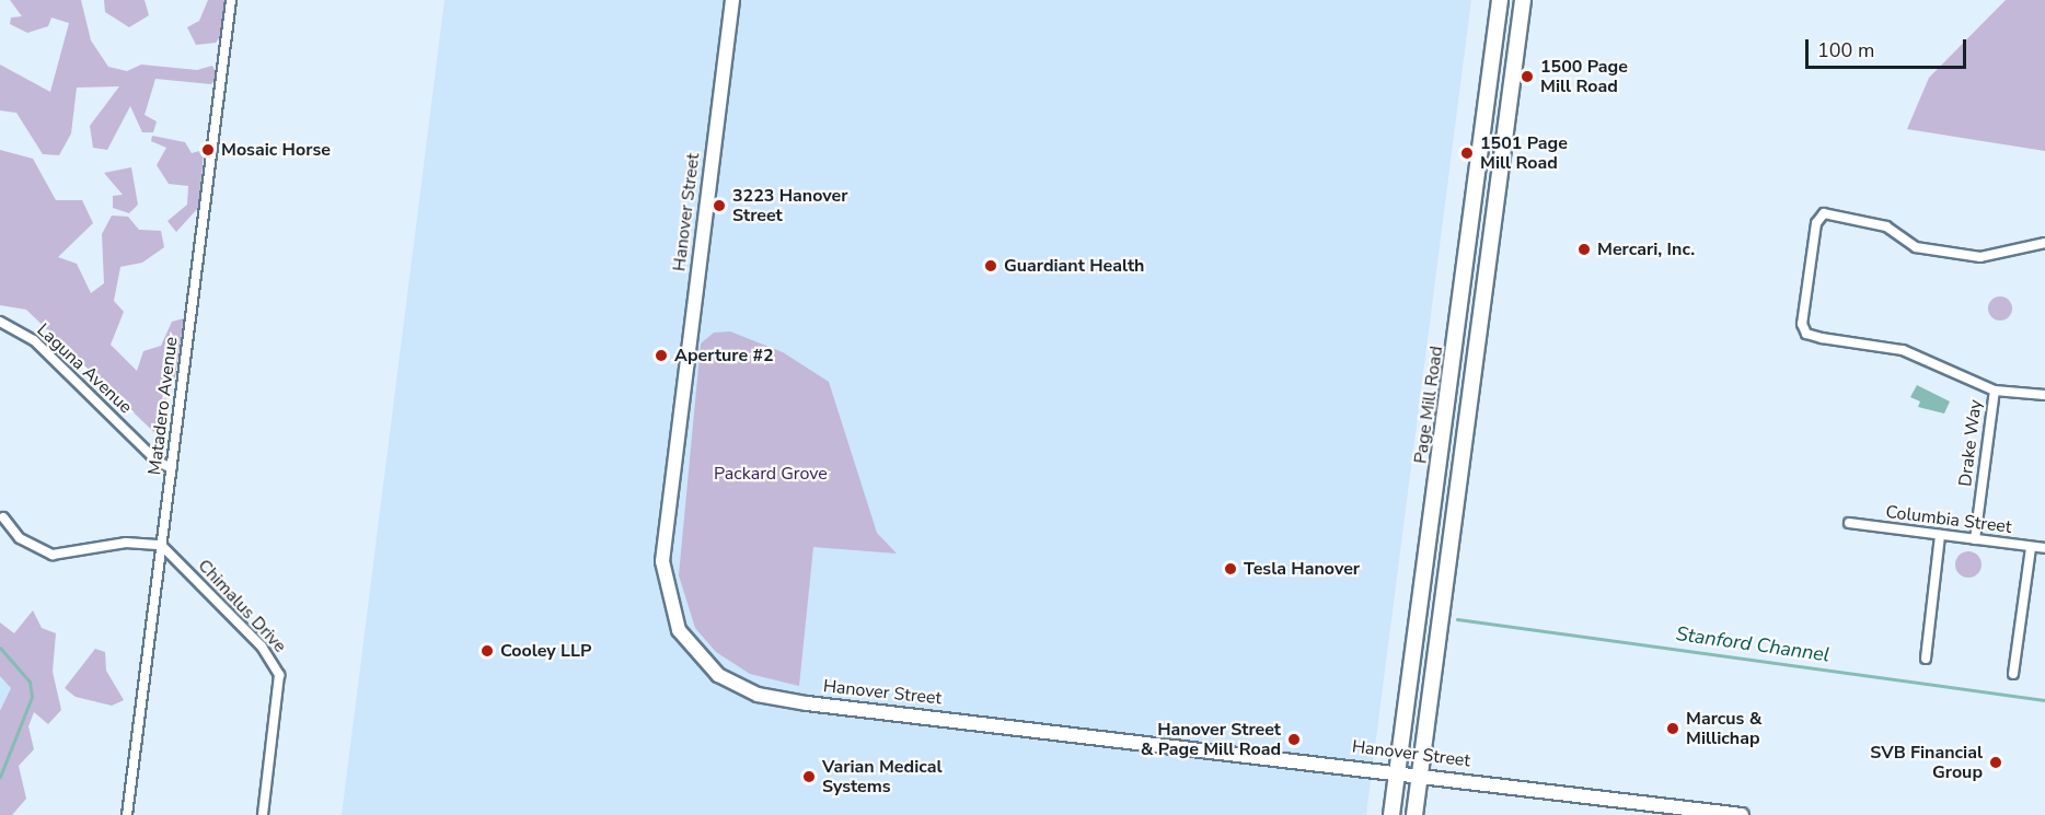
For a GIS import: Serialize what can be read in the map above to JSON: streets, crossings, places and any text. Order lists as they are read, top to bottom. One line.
{"streets":{"main road":["Page Mill Road"],"street":["Hanover Street","Laguna Avenue","Matadero Avenue","Drake Way","Columbia Street","Chimalus Drive"]},"crossings":[["Hanover Street","Page Mill Road"],["Laguna Avenue","Matadero Avenue"],["Matadero Avenue","Chimalus Drive"],["Drake Way","Columbia Street"]],"water":["Stanford Channel"],"parks":["Packard Grove"],"places":["1500 Page Mill Road","Mosaic Horse","1501 Page Mill Road","3223 Hanover Street","Mercari, Inc.","Guardiant Health","Aperture #2","Tesla Hanover","Cooley LLP","Marcus & Millichap","Hanover Street & Page Mill Road","SVB Financial Group","Varian Medical Systems"],"scale_bar":"100 m"}
